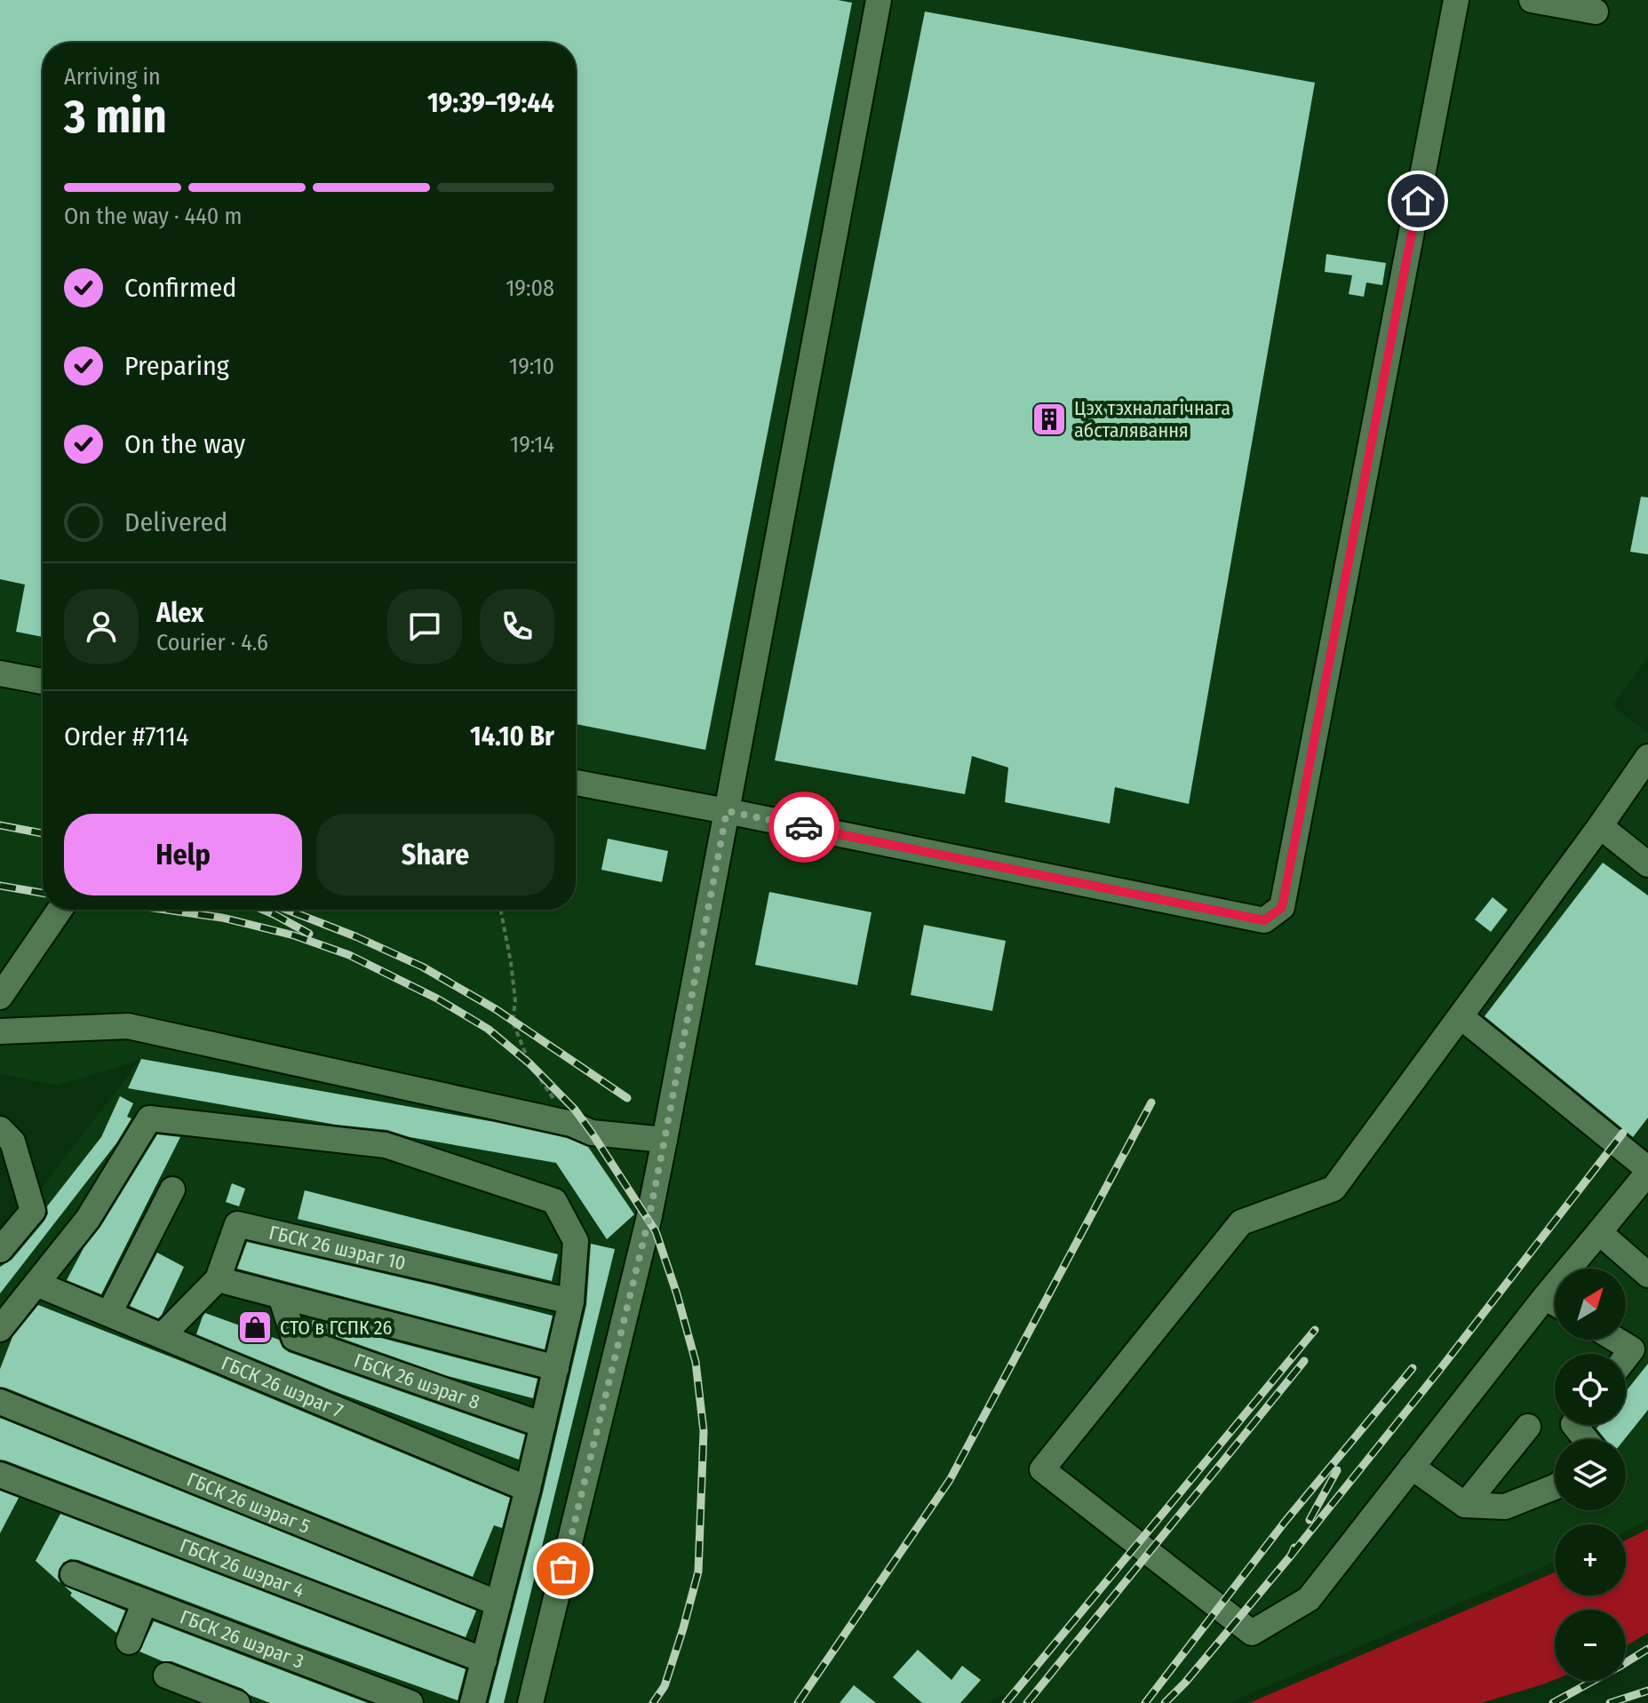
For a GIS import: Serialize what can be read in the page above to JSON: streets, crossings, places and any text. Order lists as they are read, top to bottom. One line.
{"streets":{"street":["ГБСК 26 шэраг 10","ГБСК 26 шэраг 8","ГБСК 26 шэраг 7","ГБСК 26 шэраг 5","ГБСК 26 шэраг 4","ГБСК 26 шэраг 3"]},"crossings":[["ГБСК 26 шэраг 10","ГБСК 26 шэраг 7"]],"places":{"building":["Цэх тэхналагічнага абсталявання"],"shop":["СТО в ГСПК 26"]},"north":"top right","page":{"heading":["3 min","Arriving in","19:39–19:44"],"panel":["Alex","Courier · 4.6","Order #7114","14.10 Br"],"bar":"On the way · 440 m","list":[["Confirmed","19:08"],["Preparing","19:10"],["On the way","19:14"],"Delivered"],"buttons":["Help","Share"],"map_buttons":["+","−"]}}
